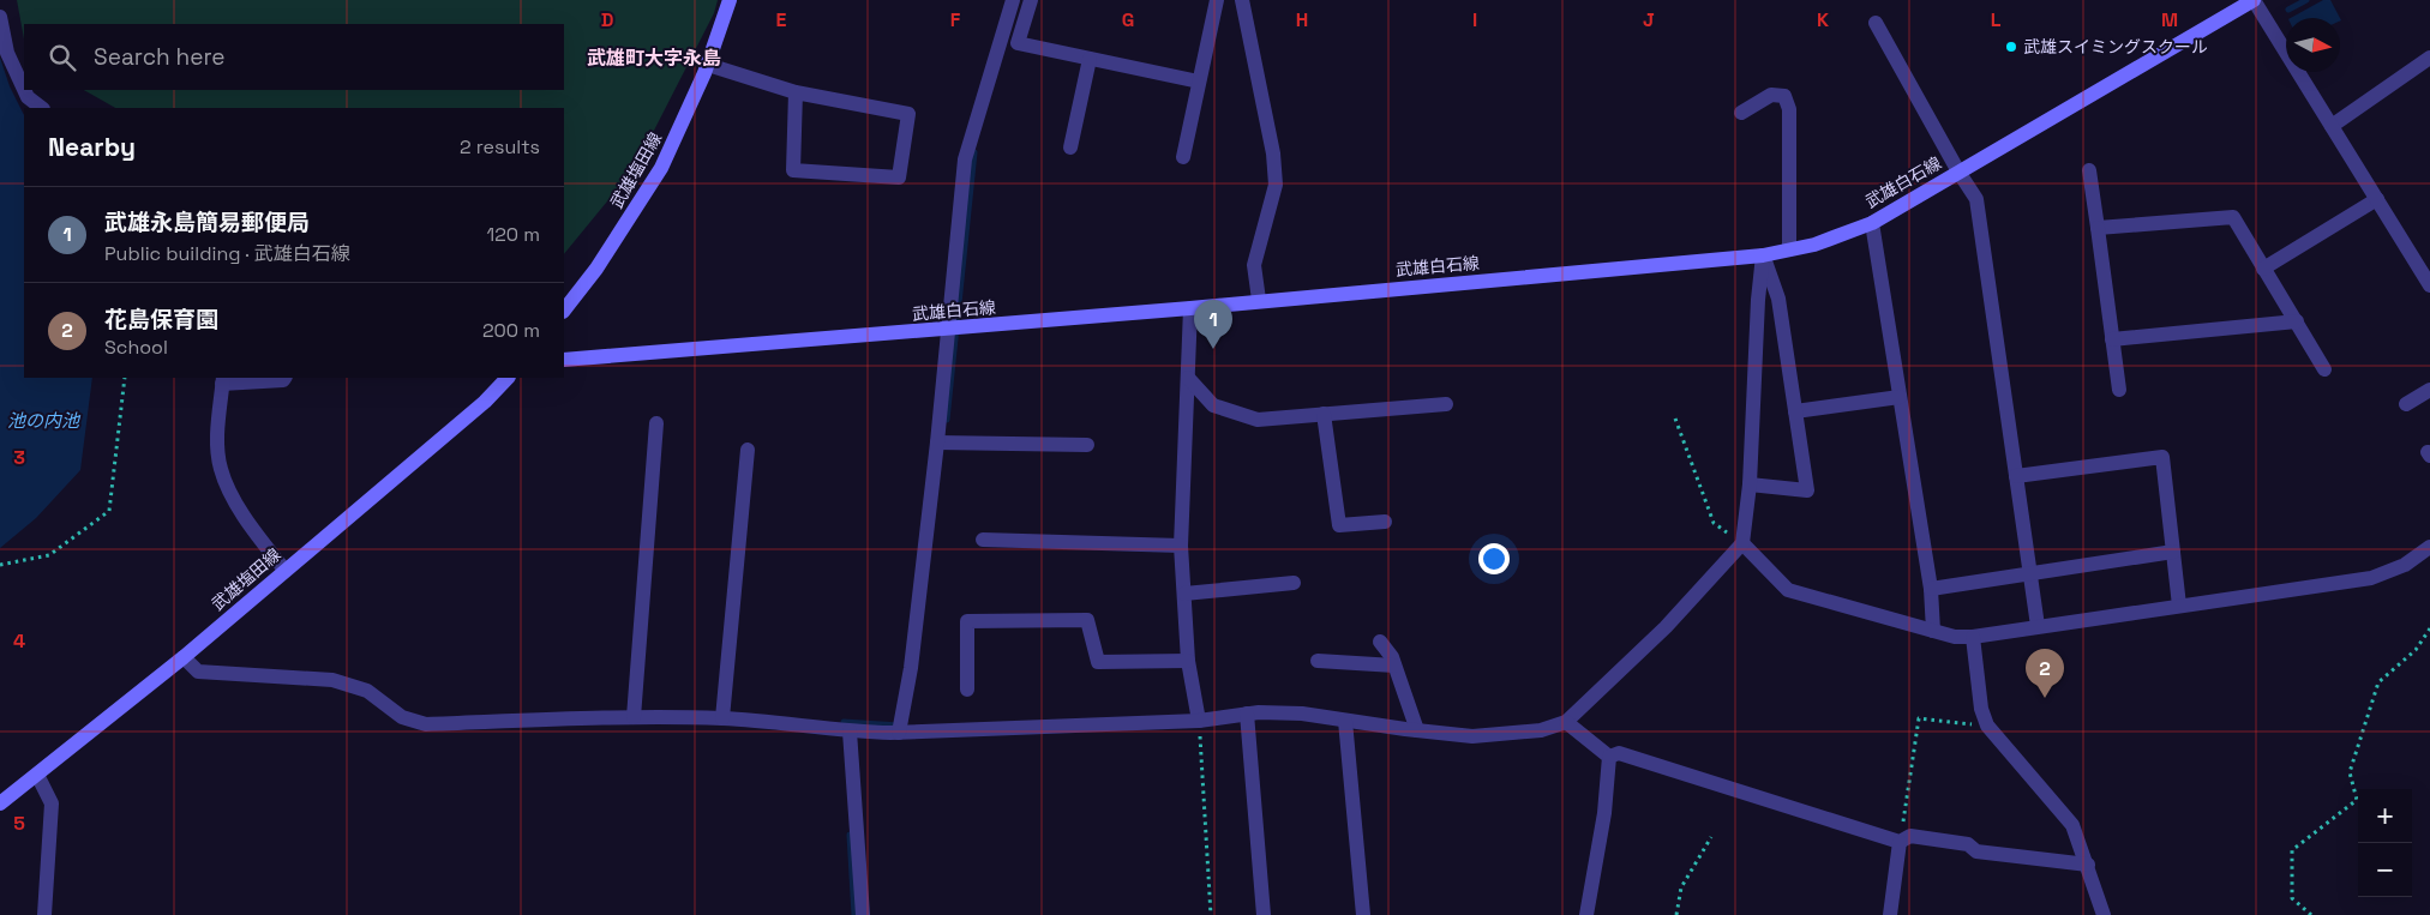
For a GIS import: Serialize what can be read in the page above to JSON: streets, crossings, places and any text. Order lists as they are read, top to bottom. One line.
{"streets":{"main road":["武雄塩田線","武雄白石線"]},"districts":["武雄町大字永島"],"water":["池の内池"],"places":["武雄スイミングスクール"],"north":"right","page":{"search":"Search here","heading":["Nearby","2 results"],"list":[{"mark":"1","name":"武雄永島簡易郵便局","note":"Public building · 武雄白石線","value":"120 m"},{"mark":"2","name":"花島保育園","note":"School","value":"200 m"}],"pins":["1","2"],"map_buttons":["+","−"]},"grid":{"columns":["D","E","F","G","H","I","J","K","L","M"],"rows":["3","4","5"]}}
